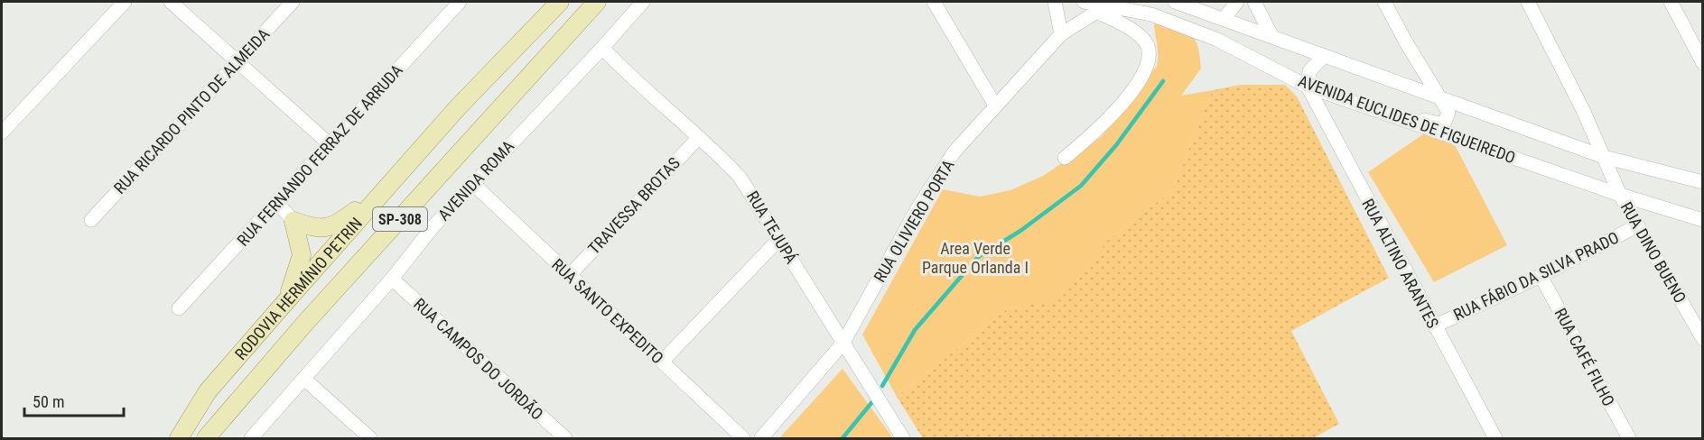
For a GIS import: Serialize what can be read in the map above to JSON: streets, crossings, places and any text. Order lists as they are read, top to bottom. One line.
{"streets":{"main road":["SP-308","RODOVIA HERMÍNIO PETRIN"],"street":["RUA RICARDO PINTO DE ALMEIDA","AVENIDA EUCLIDES DE FIGUEIREDO","RUA FERNANDO FERRAZ DE ARRUDA","AVENIDA ROMA","TRAVESSA BROTAS","RUA OLIVIERO PORTA","RUA TEJUPÁ","RUA DINO BUENO","RUA ALTINO ARANTES","RUA FÁBIO DA SILVA PRADO","RUA SANTO EXPEDITO","RUA CAFÉ FILHO","RUA CAMPOS DO JORDÃO"]},"crossings":[["AVENIDA EUCLIDES DE FIGUEIREDO","RUA OLIVIERO PORTA"],["AVENIDA EUCLIDES DE FIGUEIREDO","RUA DINO BUENO"],["AVENIDA EUCLIDES DE FIGUEIREDO","RUA ALTINO ARANTES"],["AVENIDA ROMA","RUA TEJUPÁ"],["AVENIDA ROMA","RUA SANTO EXPEDITO"],["AVENIDA ROMA","RUA CAMPOS DO JORDÃO"],["TRAVESSA BROTAS","RUA TEJUPÁ"],["TRAVESSA BROTAS","RUA SANTO EXPEDITO"],["RUA OLIVIERO PORTA","RUA TEJUPÁ"],["RUA DINO BUENO","RUA FÁBIO DA SILVA PRADO"],["RUA ALTINO ARANTES","RUA FÁBIO DA SILVA PRADO"],["RUA FÁBIO DA SILVA PRADO","RUA CAFÉ FILHO"]],"parks":["Area Verde Parque Orlanda I"],"scale_bar":"50 m"}
